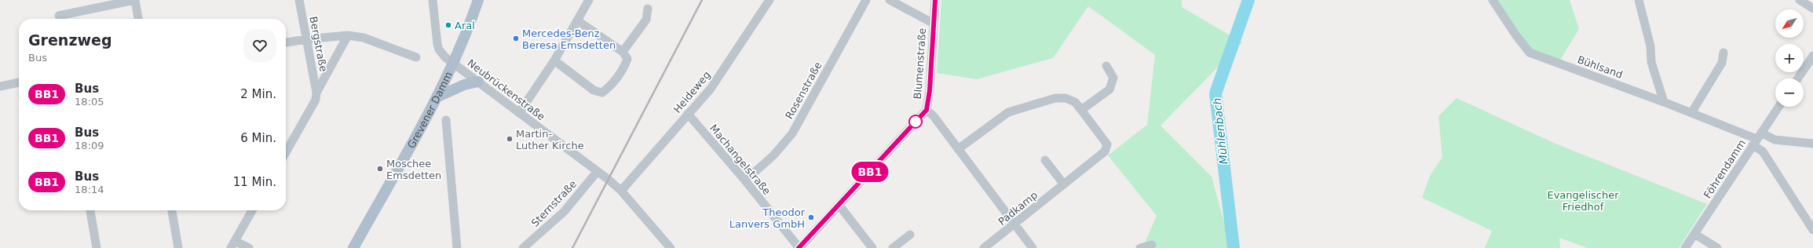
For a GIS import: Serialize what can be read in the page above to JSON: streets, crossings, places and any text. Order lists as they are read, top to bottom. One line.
{"streets":{"main road":["Grevener Damm"],"street":["Bergstraße","Blumenstraße","Bühlsand","Neubrückenstraße","Rosenstraße","Heideweg","Machangelstraße","Föhrendamm","Sternstraße","Padkamp"]},"crossings":[["Blumenstraße","Machangelstraße"],["Bühlsand","Föhrendamm"],["Neubrückenstraße","Heideweg"],["Neubrückenstraße","Grevener Damm"],["Neubrückenstraße","Sternstraße"],["Rosenstraße","Machangelstraße"],["Heideweg","Machangelstraße"]],"water":["Mühlenbach"],"parks":["Evangelischer Friedhof"],"places":["Aral","Mercedes-Benz Beresa Emsdetten","Martin- Luther Kirche","Moschee Emsdetten","Theodor Lanvers GmbH"],"lines":["bus line BB1"],"north":"bottom left","page":{"on_map":"BB1","map_buttons":["+","−"],"heading":["Grenzweg","Bus"],"list":[{"mark":"BB1","name":"Bus","note":"18:05","value":"2 Min."},{"mark":"BB1","name":"Bus","note":"18:09","value":"6 Min."},{"mark":"BB1","name":"Bus","note":"18:14","value":"11 Min."}]}}
